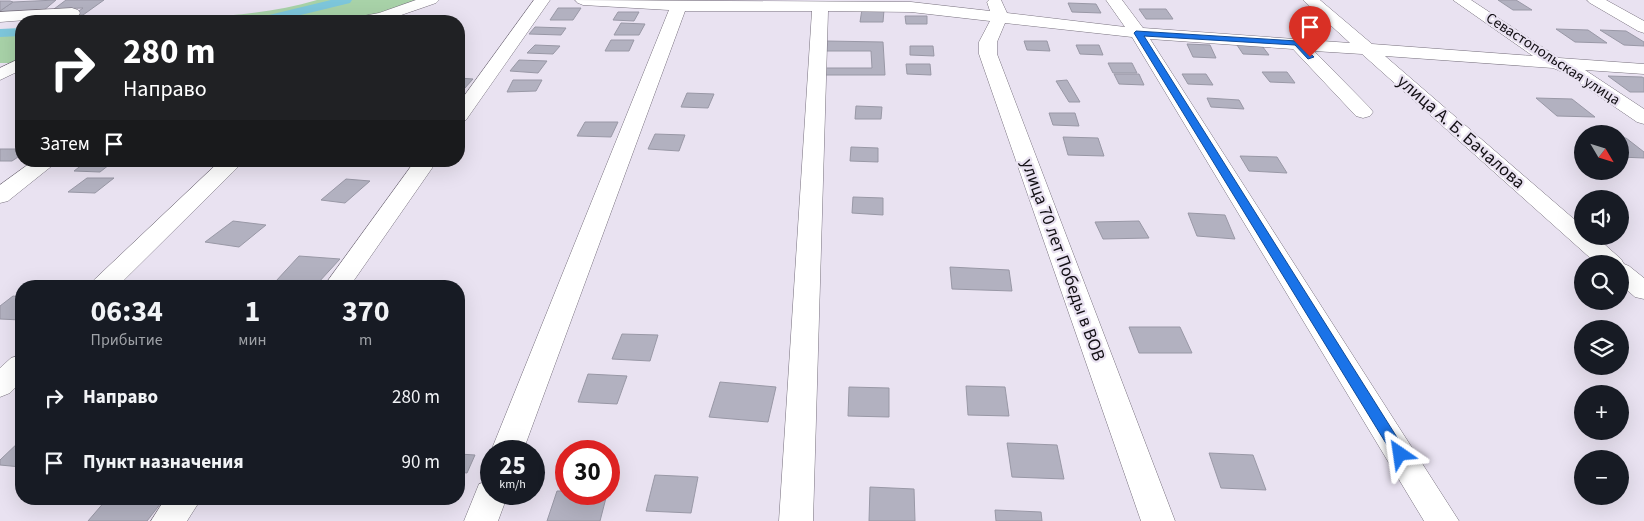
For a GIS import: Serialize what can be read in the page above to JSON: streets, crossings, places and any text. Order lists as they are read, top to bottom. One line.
{"streets":{"street":["Севастопольская улица","улица А. Б. Бачалова","улица 70 лет Победы в ВОВ"]},"north":"bottom right","page":{"turn":["280 m","Направо"],"then":"Затем","map_buttons":["+","−"],"eta":["06:34","Прибытие","1","мин","370","m"],"list":[{"name":"Направо","value":"280 m"},{"name":"Пункт назначения","value":"90 m"}],"speed":"25 km/h","limit":"30"}}
